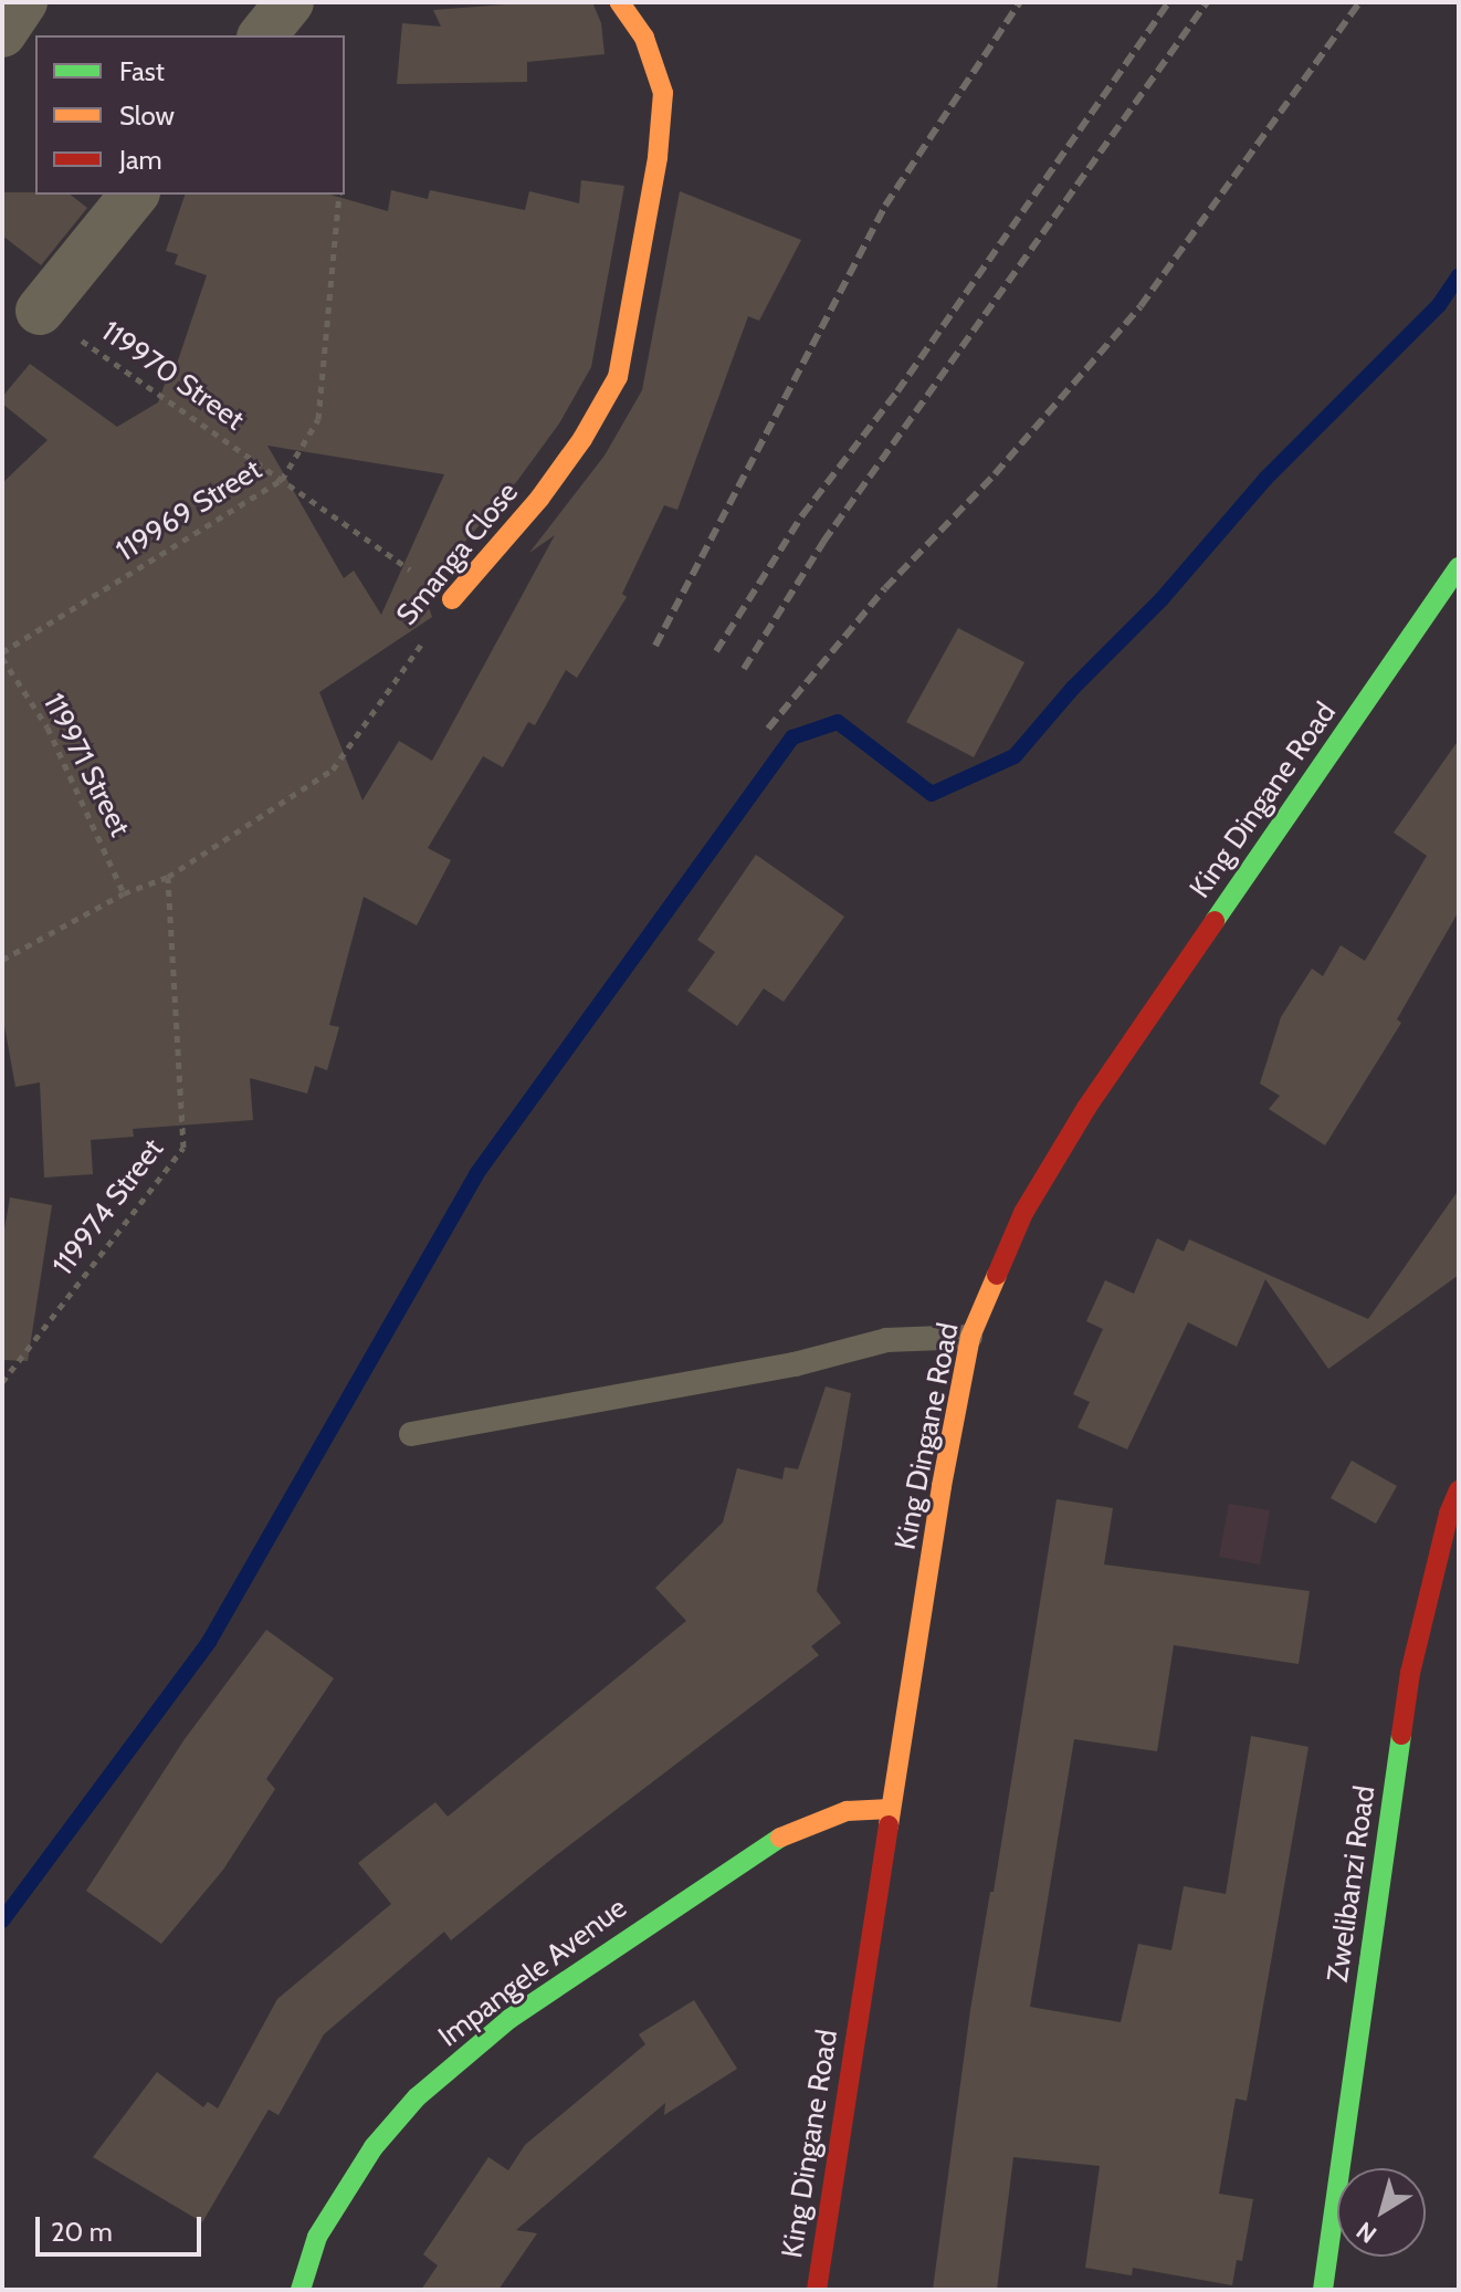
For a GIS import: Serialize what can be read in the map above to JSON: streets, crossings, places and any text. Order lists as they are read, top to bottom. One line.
{"streets":{"street":["Smanga Close","King Dingane Road","Zwelibanzi Road","Impangele Avenue"],"path":["119970 Street","119969 Street","119971 Street","119974 Street"]},"crossings":[["119970 Street","119969 Street"],["119970 Street","Smanga Close"],["119969 Street","119971 Street"],["Smanga Close","119971 Street"],["Smanga Close","119974 Street"],["King Dingane Road","Impangele Avenue"]],"legend":["Fast","Slow","Jam"],"scale_bar":"20 m","north":"bottom left"}
